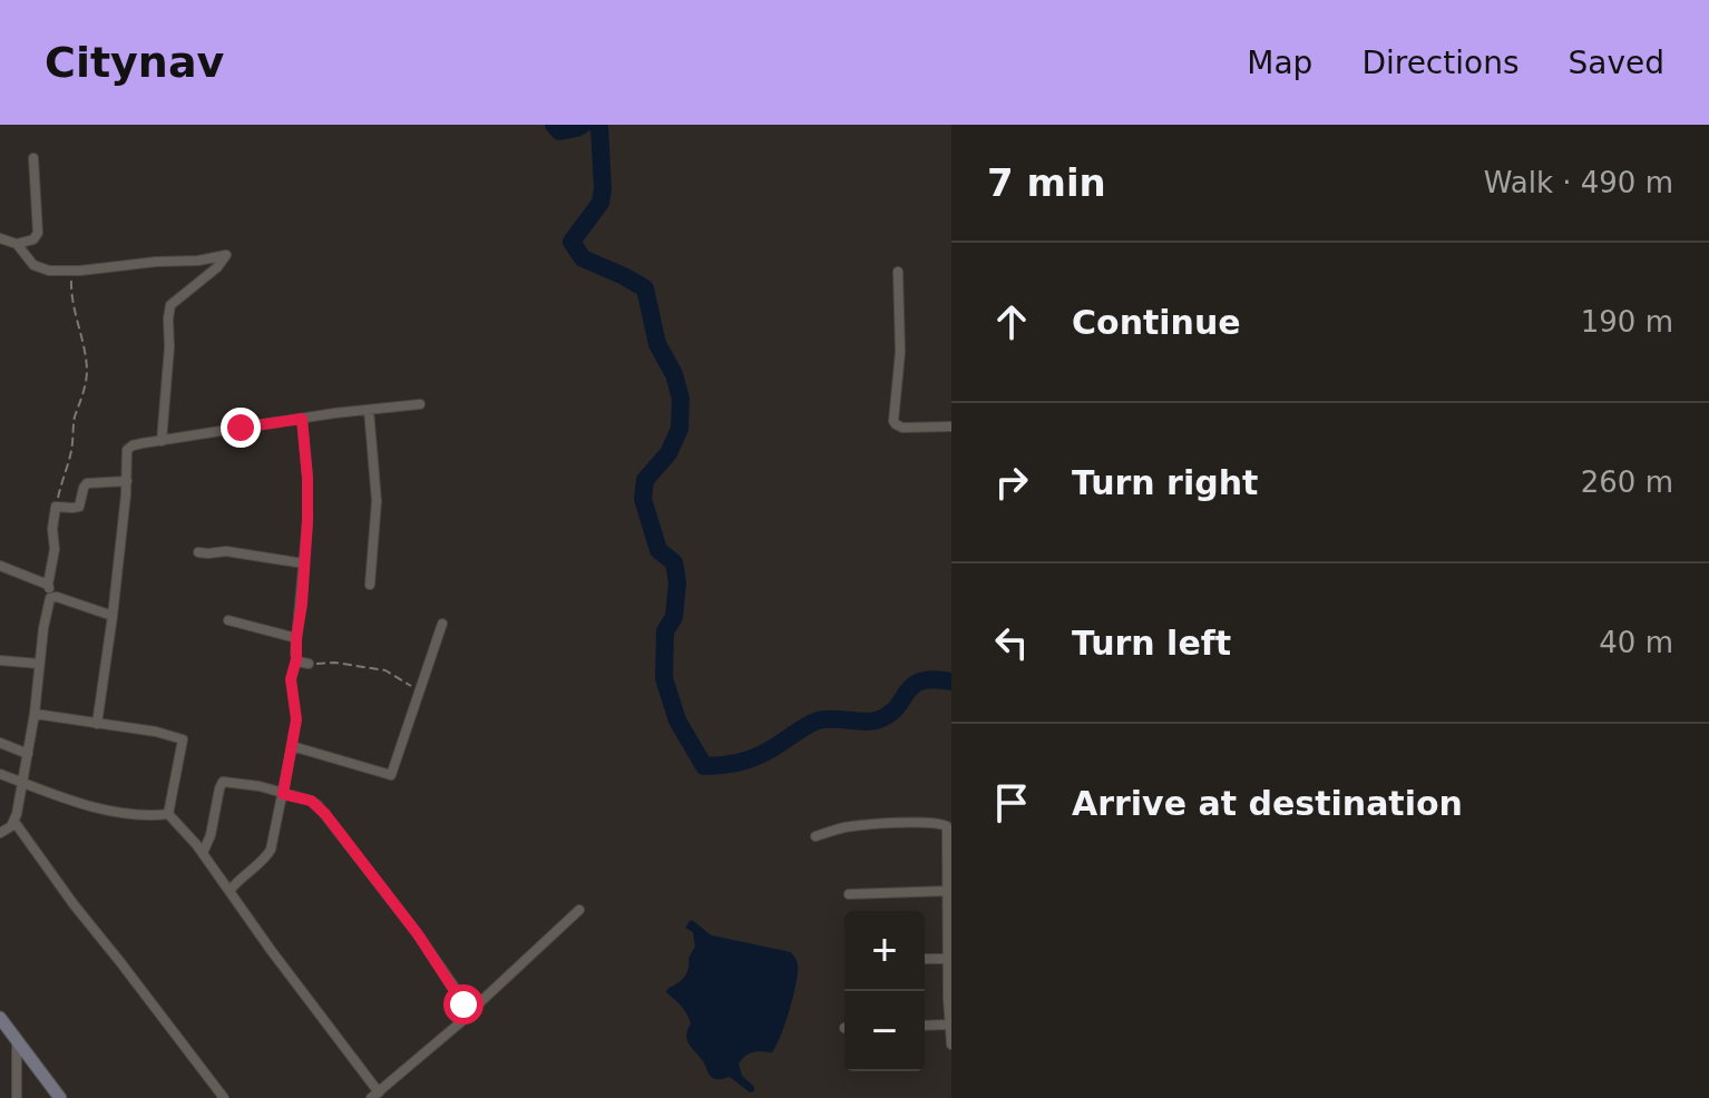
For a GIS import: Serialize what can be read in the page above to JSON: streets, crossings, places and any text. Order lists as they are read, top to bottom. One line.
{"page":{"header":"Citynav","nav":["Map","Directions","Saved"],"heading":["7 min","Walk · 490 m"],"list":[["Continue","190 m"],["Turn right","260 m"],["Turn left","40 m"],"Arrive at destination"],"map_buttons":["+","−"]}}
